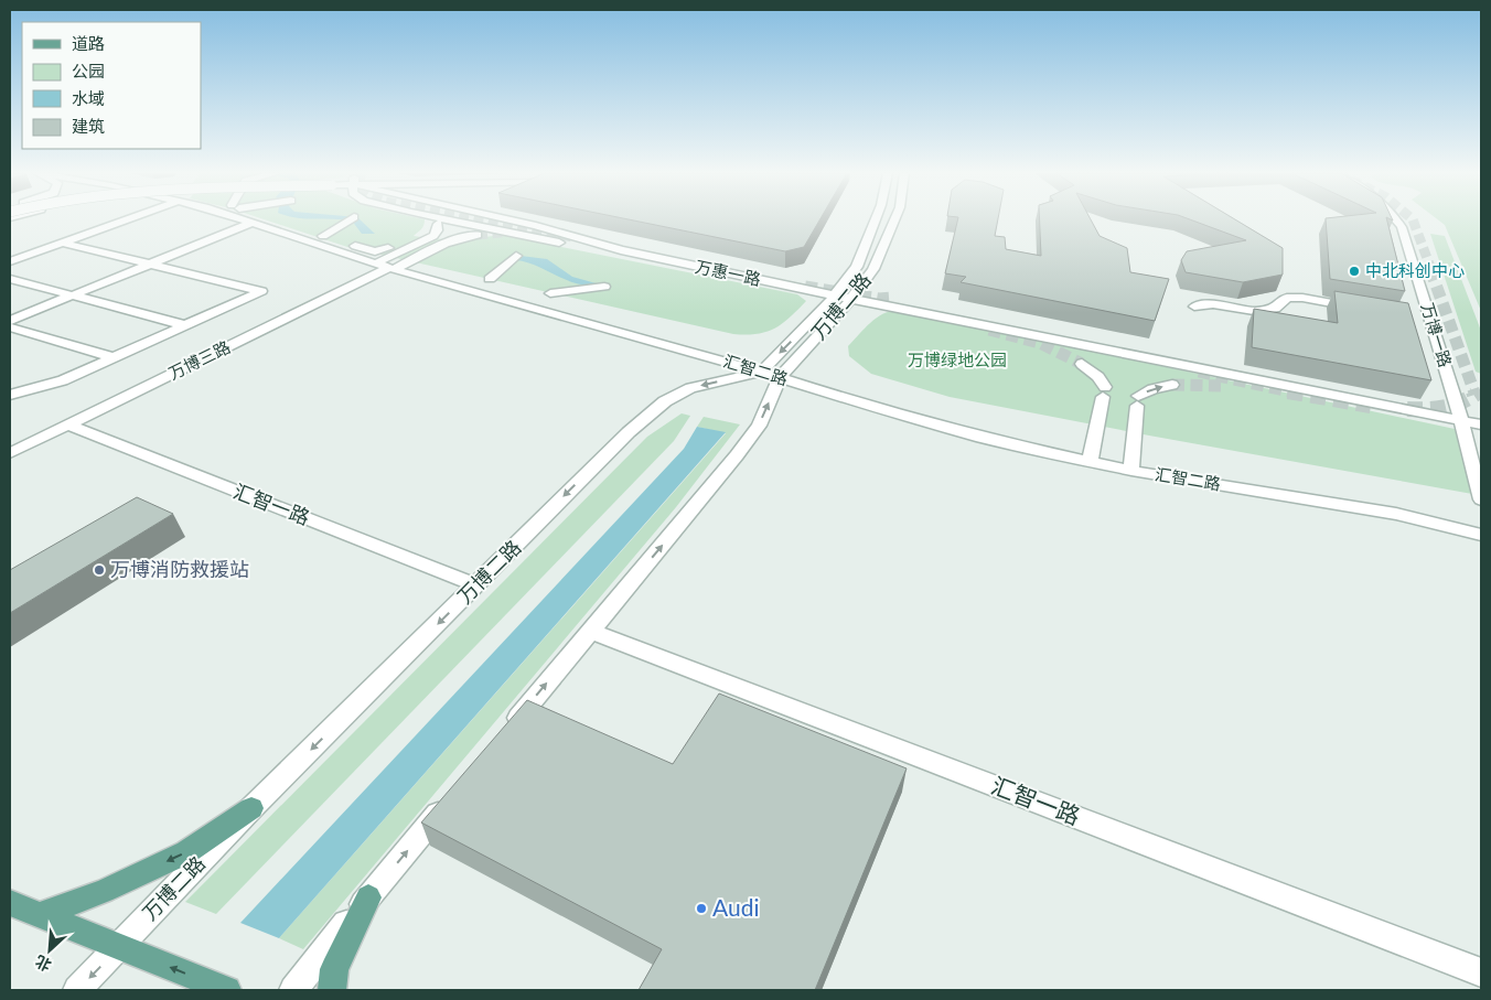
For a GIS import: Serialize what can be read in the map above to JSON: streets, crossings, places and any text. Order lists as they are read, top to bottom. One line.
{"streets":{"street":["万惠一路","万博二路","万博一路","万博三路","汇智二路","汇智一路"]},"crossings":[["万惠一路","万博二路"],["万惠一路","万博一路"],["万博二路","汇智二路"],["万博二路","汇智一路"],["万博三路","汇智二路"],["万博三路","汇智一路"]],"parks":["万博绿地公园"],"places":["中北科创中心","万博消防救援站","Audi"],"legend":["道路","公园","水域","建筑"],"north":"bottom left"}
